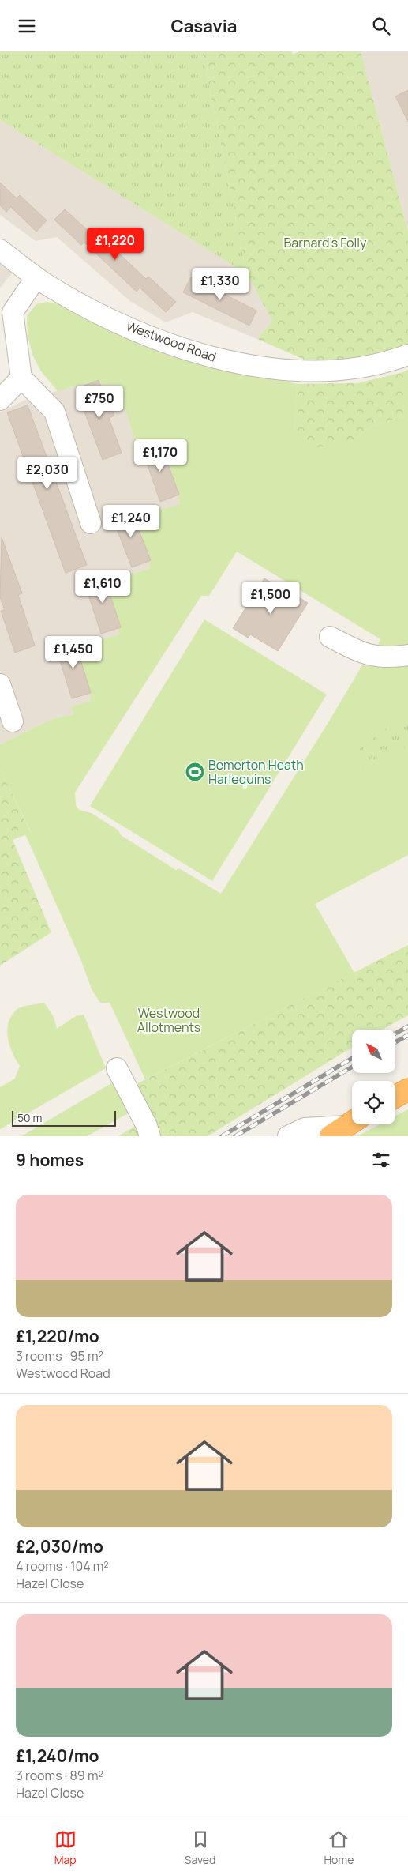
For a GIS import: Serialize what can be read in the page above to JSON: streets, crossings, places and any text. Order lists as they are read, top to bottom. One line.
{"streets":{"street":["Westwood Road"]},"parks":["Barnard's Folly","Westwood Allotments"],"places":{"sports":["Bemerton Heath Harlequins"]},"scale_bar":"50 m","north":"top left","page":{"header":"Casavia","price":["£1,220","£1,330","£750","£1,170","£2,030","£1,240","£1,610","£1,500","£1,450"],"scale":"50 m","heading":"9 homes","list":[{"name":"£1,220/mo","note":"3 rooms · 95 m² · Westwood Road"},{"name":"£2,030/mo","note":"4 rooms · 104 m² · Hazel Close"},{"name":"£1,240/mo","note":"3 rooms · 89 m² · Hazel Close"}],"tabs":["Map","Saved","Home"]}}
